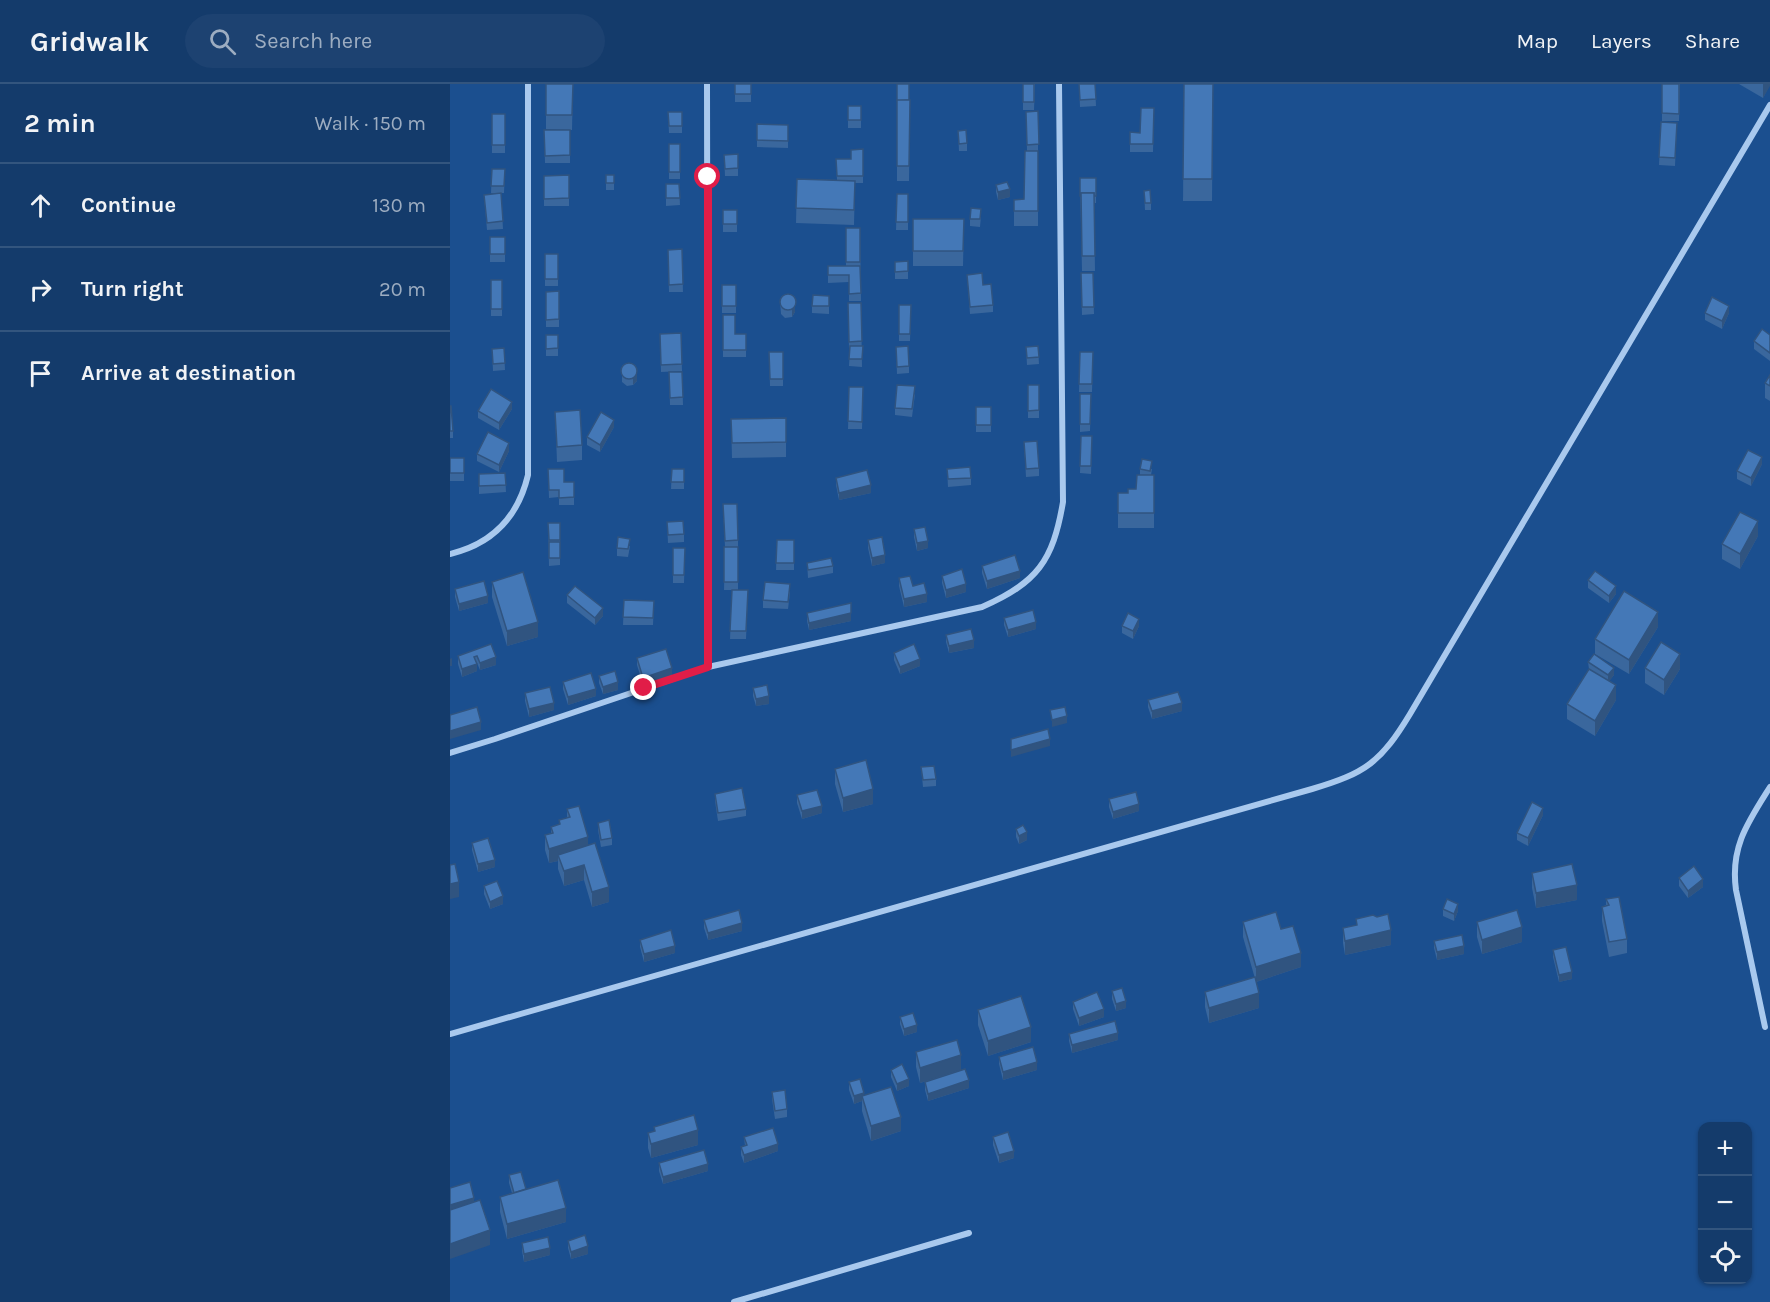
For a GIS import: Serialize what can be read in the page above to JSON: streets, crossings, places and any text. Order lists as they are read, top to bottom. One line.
{"page":{"header":"Gridwalk","search":"Search here","nav":["Map","Layers","Share"],"heading":["2 min","Walk · 150 m"],"list":[["Continue","130 m"],["Turn right","20 m"],"Arrive at destination"],"map_buttons":["+","−"]}}
